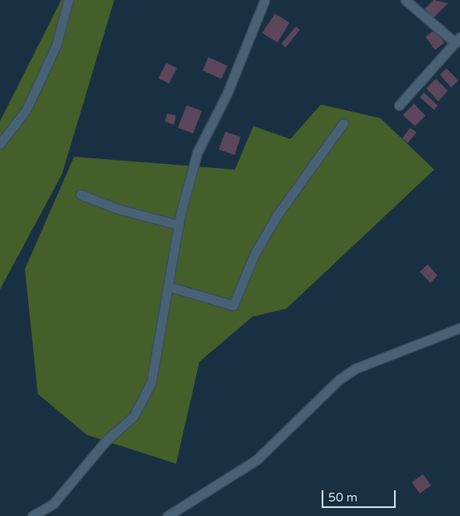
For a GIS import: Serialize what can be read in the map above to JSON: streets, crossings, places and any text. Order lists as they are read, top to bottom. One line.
{"scale_bar":"50 m"}
